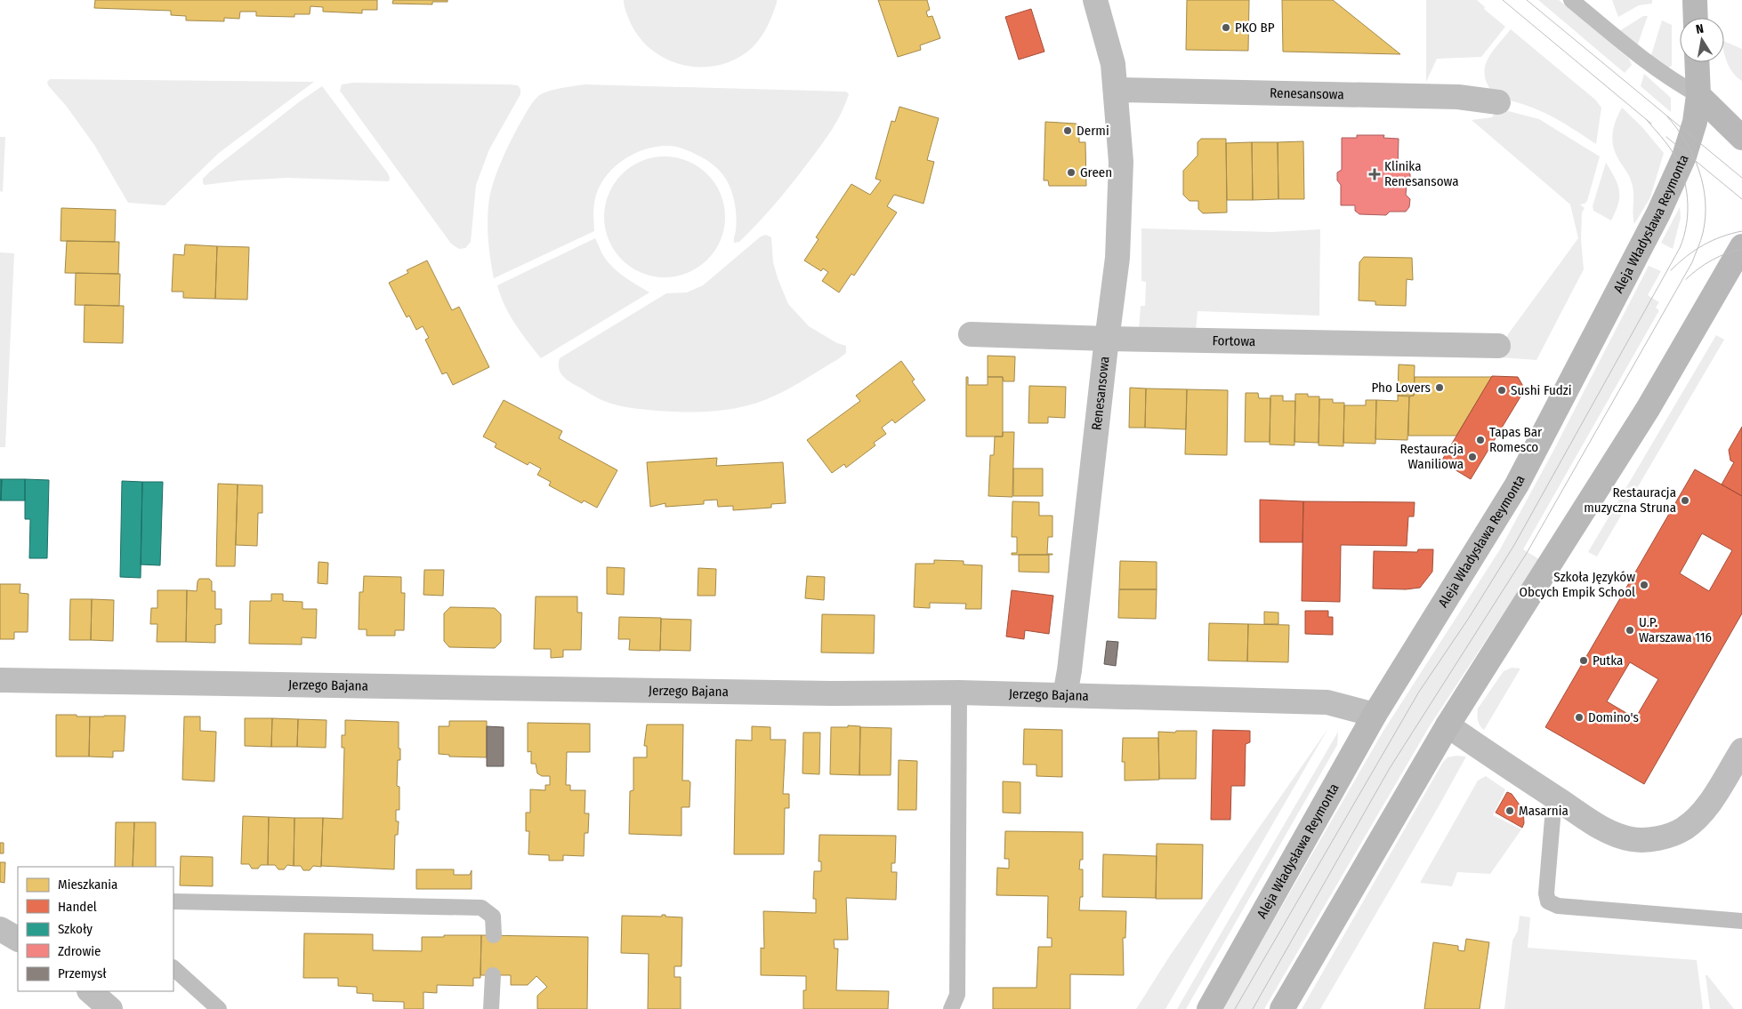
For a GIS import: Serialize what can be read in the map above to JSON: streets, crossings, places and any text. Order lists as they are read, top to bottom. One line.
{"streets":{"main road":["Aleja Władysława Reymonta"],"street":["Renesansowa","Fortowa","Jerzego Bajana"]},"crossings":[["Renesansowa","Fortowa"],["Renesansowa","Jerzego Bajana"],["Aleja Władysława Reymonta","Jerzego Bajana"]],"places":{"other":["PKO BP","Dermi","Green","Pho Lovers","Sushi Fudzi","Tapas Bar Romesco","Restauracja Waniliowa","Restauracja muzyczna Struna","Szkoła Języków Obcych Empik School","U.P. Warszawa 116","Putka","Domino's","Masarnia"],"health":["Klinika Renesansowa"]},"legend":["Mieszkania","Handel","Szkoły","Zdrowie","Przemysł"],"north":"top"}
